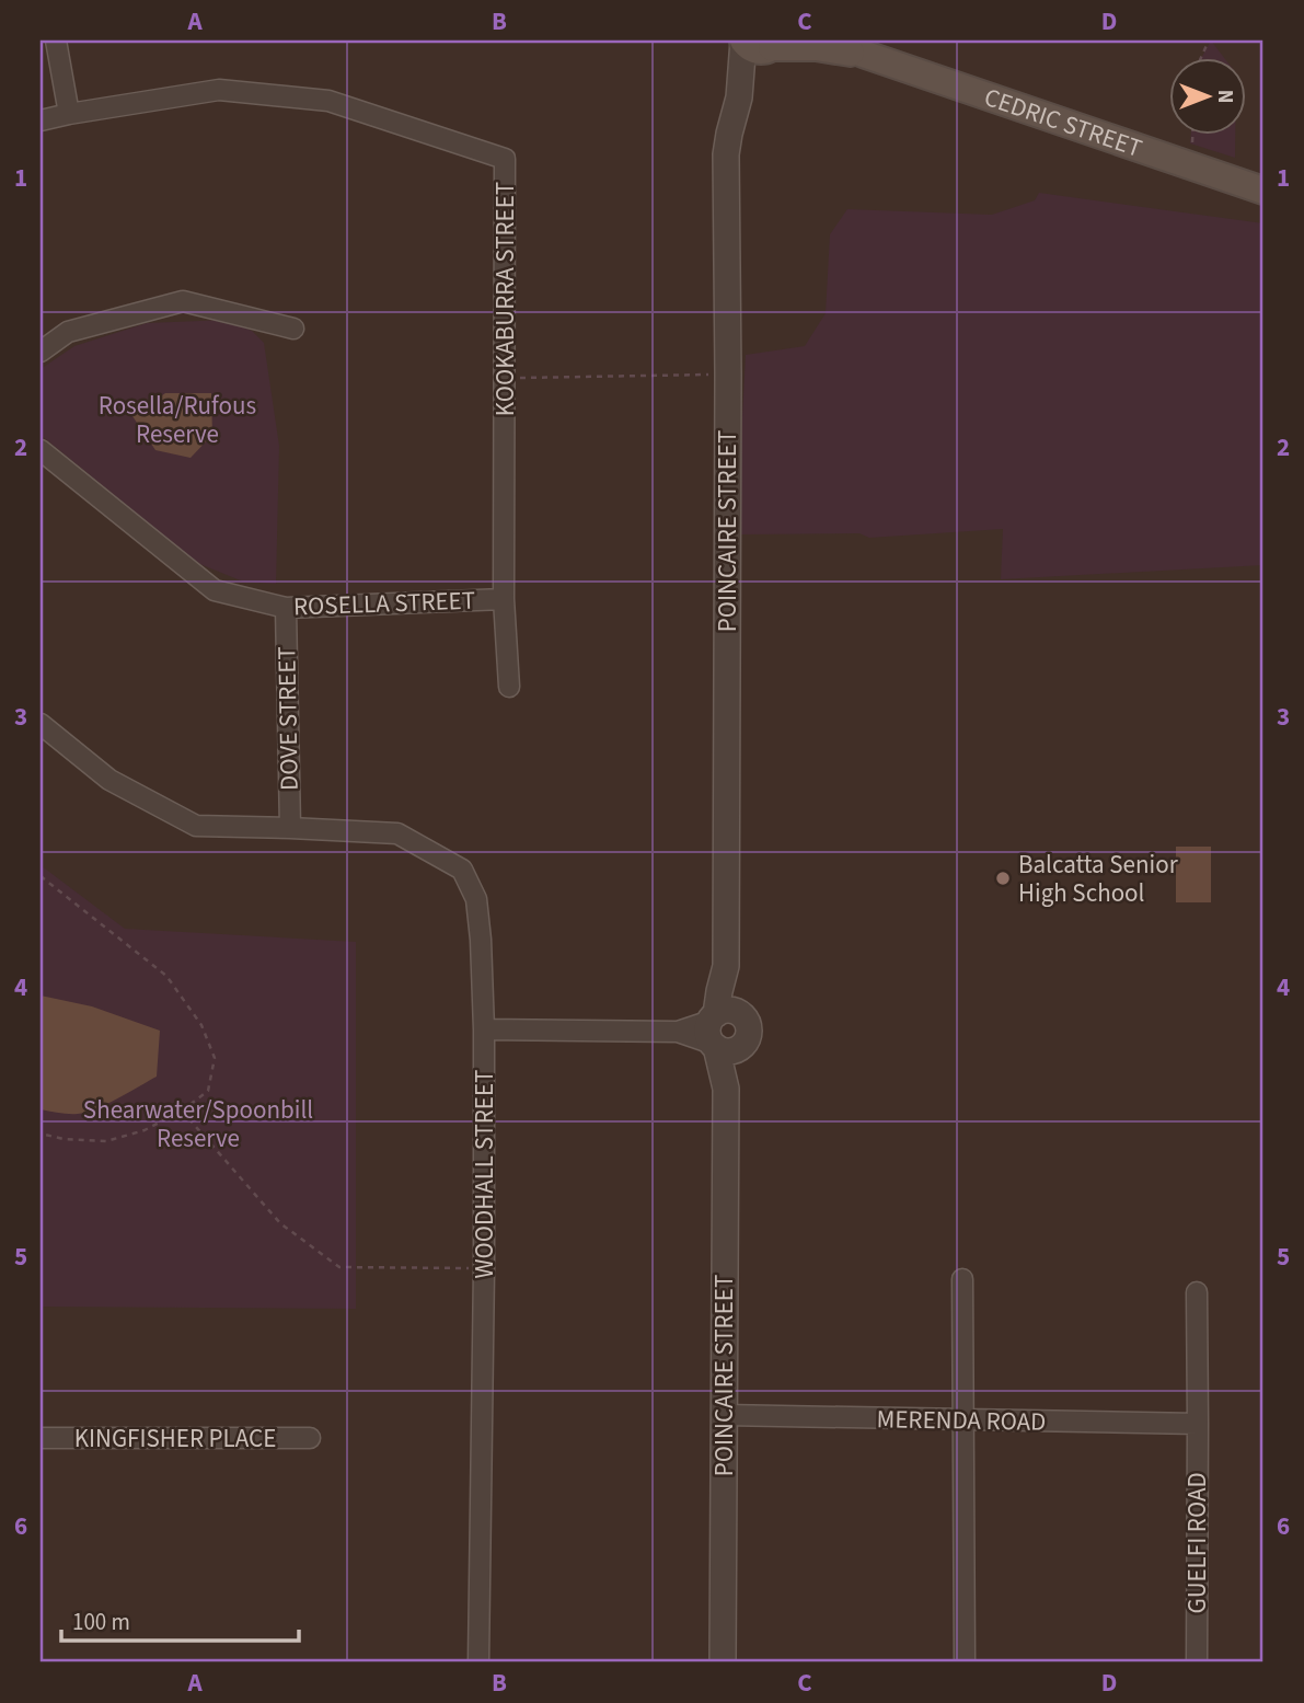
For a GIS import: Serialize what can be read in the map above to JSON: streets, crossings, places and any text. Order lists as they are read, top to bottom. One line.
{"streets":{"main road":["CEDRIC STREET"],"street":["KOOKABURRA STREET","POINCAIRE STREET","ROSELLA STREET","DOVE STREET","WOODHALL STREET","MERENDA ROAD","KINGFISHER PLACE","GUELFI ROAD"]},"crossings":[["CEDRIC STREET","POINCAIRE STREET"],["KOOKABURRA STREET","ROSELLA STREET"],["POINCAIRE STREET","MERENDA ROAD"],["ROSELLA STREET","DOVE STREET"],["DOVE STREET","WOODHALL STREET"],["MERENDA ROAD","GUELFI ROAD"]],"parks":["Rosella/Rufous Reserve","Shearwater/Spoonbill Reserve"],"places":["Balcatta Senior High School"],"scale_bar":"100 m","north":"right","grid":{"columns":["A","B","C","D"],"rows":["1","2","3","4","5","6"]}}
